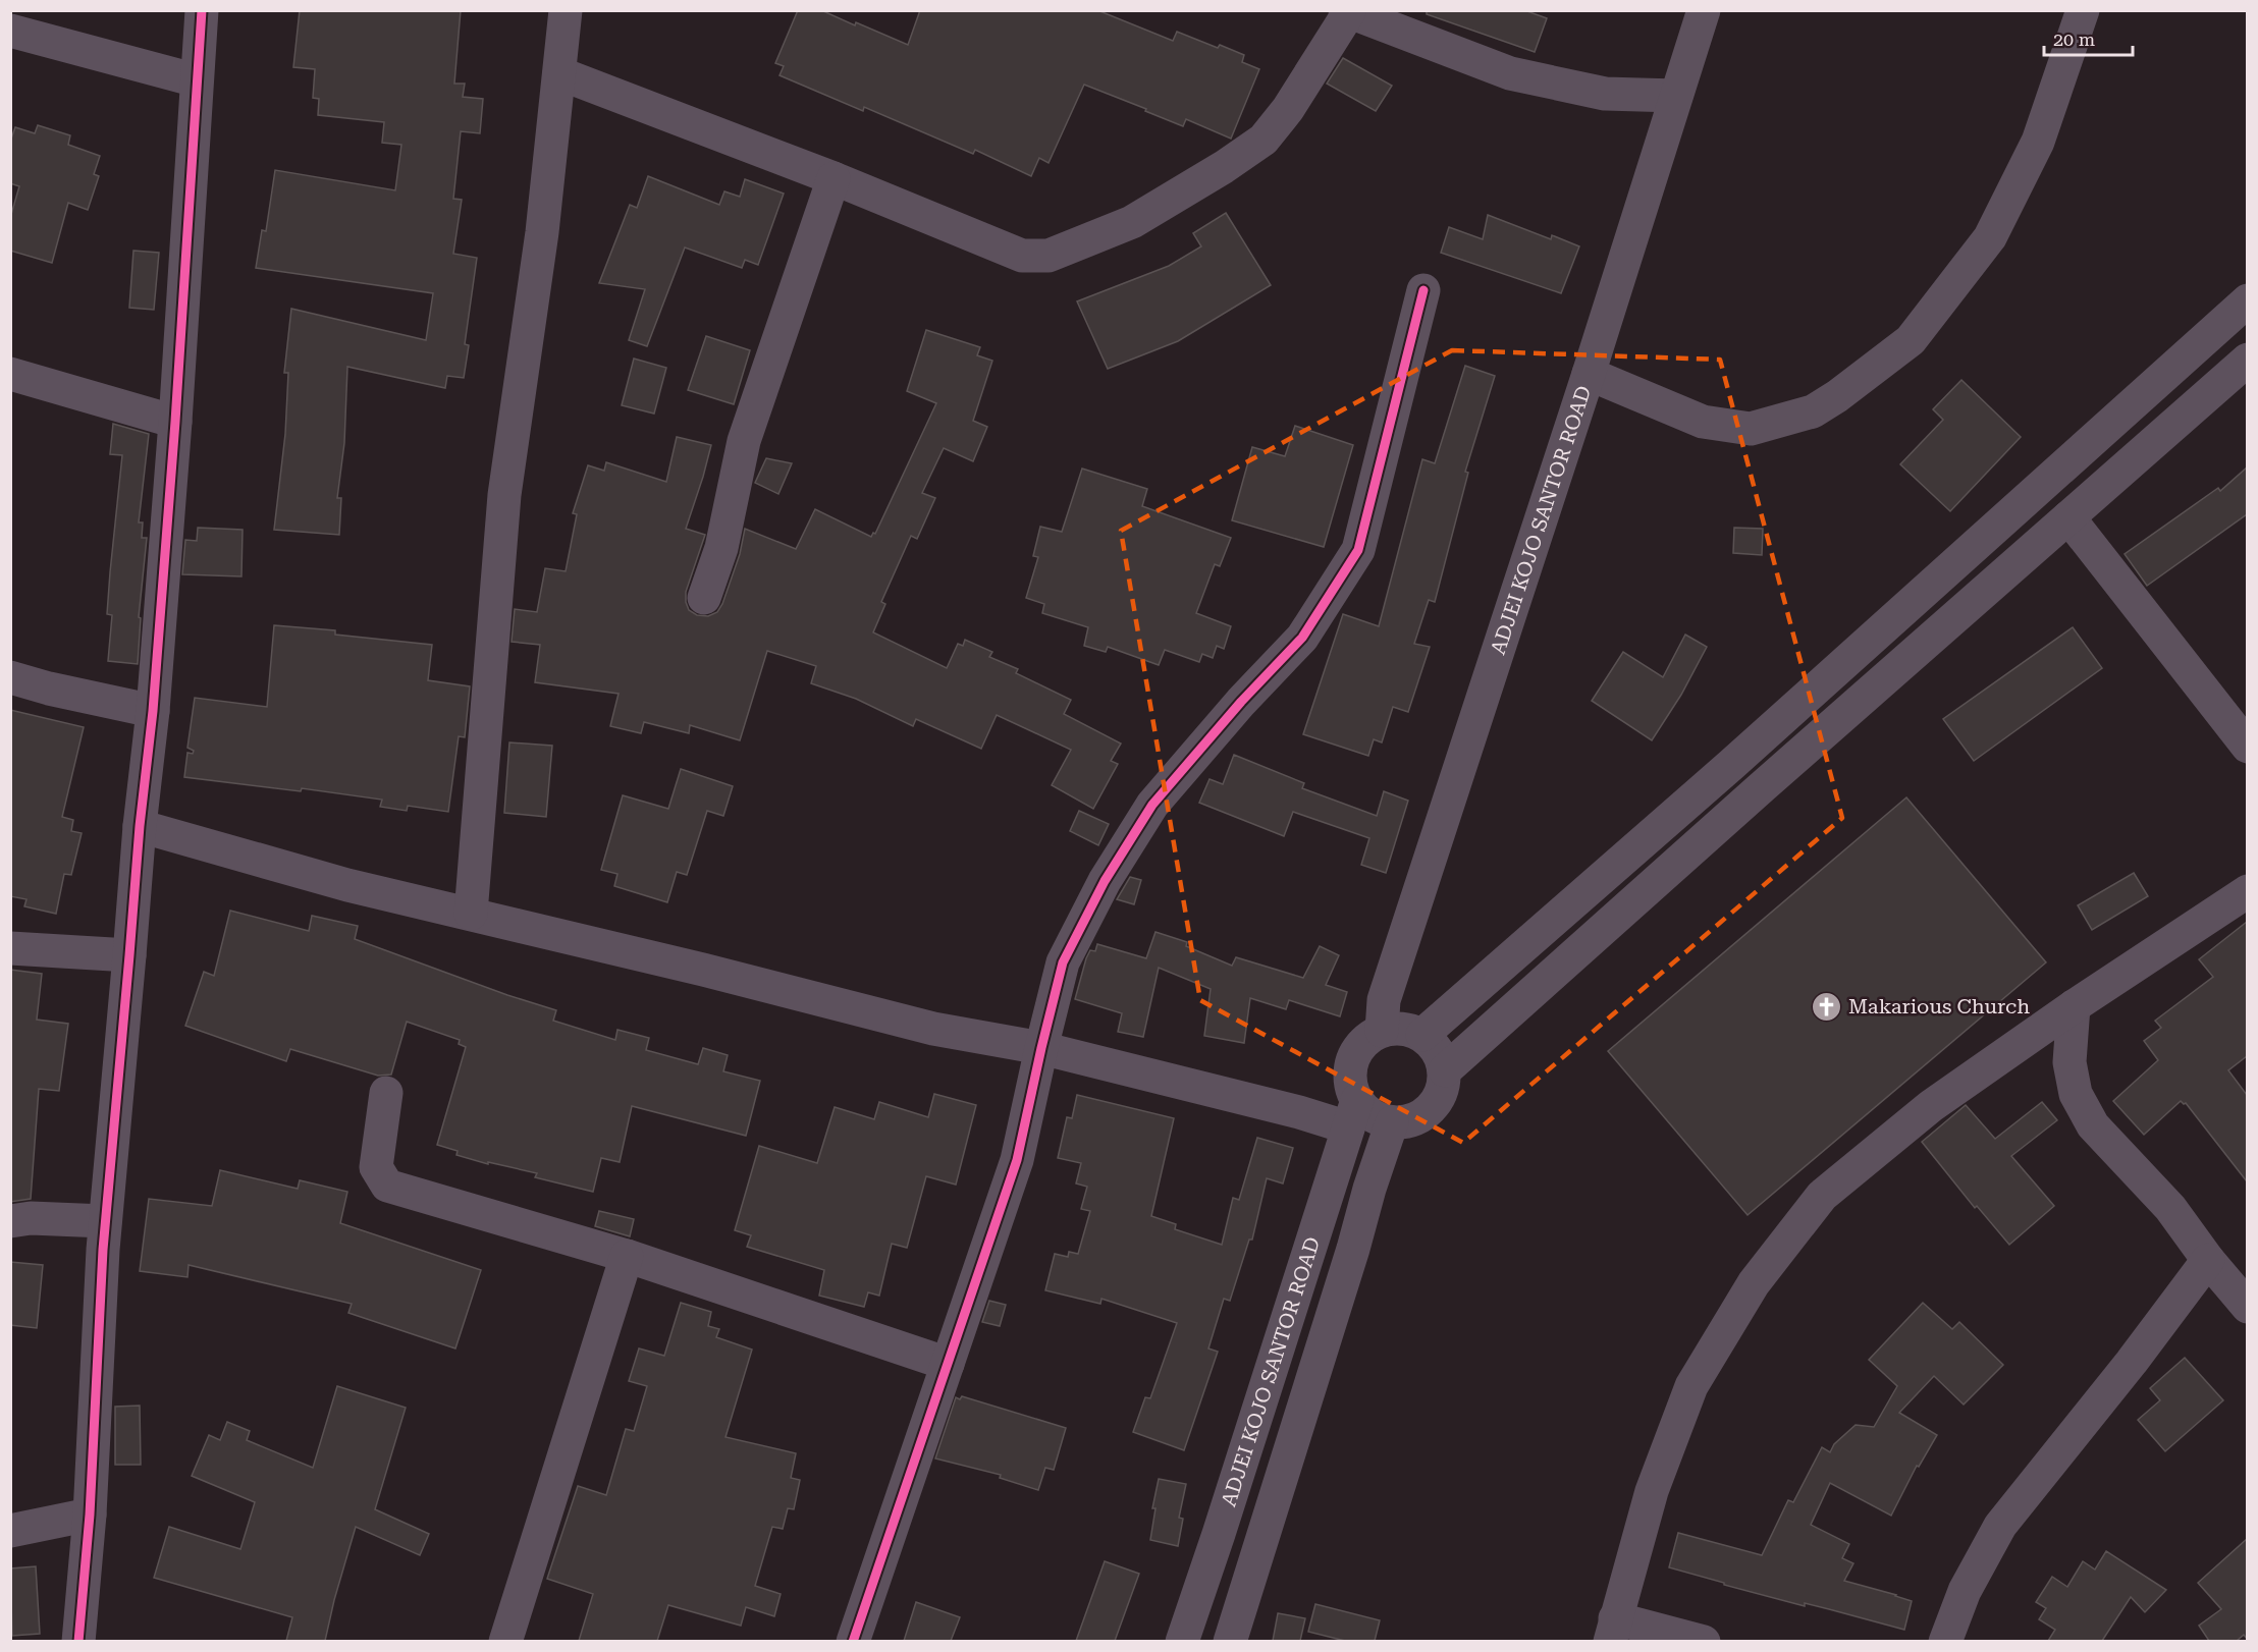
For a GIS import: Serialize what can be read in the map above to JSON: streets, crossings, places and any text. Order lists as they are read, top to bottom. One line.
{"streets":{"street":["ADJEI KOJO SANTOR ROAD"]},"places":{"church":["Makarious Church"]},"scale_bar":"20 m"}
